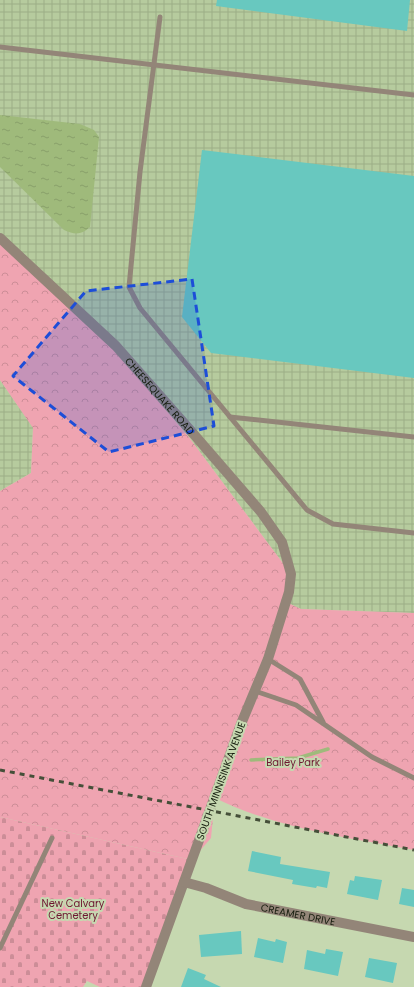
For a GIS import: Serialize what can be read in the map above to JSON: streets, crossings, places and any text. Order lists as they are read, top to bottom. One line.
{"streets":{"street":["CHEESEQUAKE ROAD","SOUTH MINNISINK AVENUE","CREAMER DRIVE"]},"crossings":[["CHEESEQUAKE ROAD","SOUTH MINNISINK AVENUE"],["SOUTH MINNISINK AVENUE","CREAMER DRIVE"]],"parks":["Bailey Park","New Calvary Cemetery"]}
